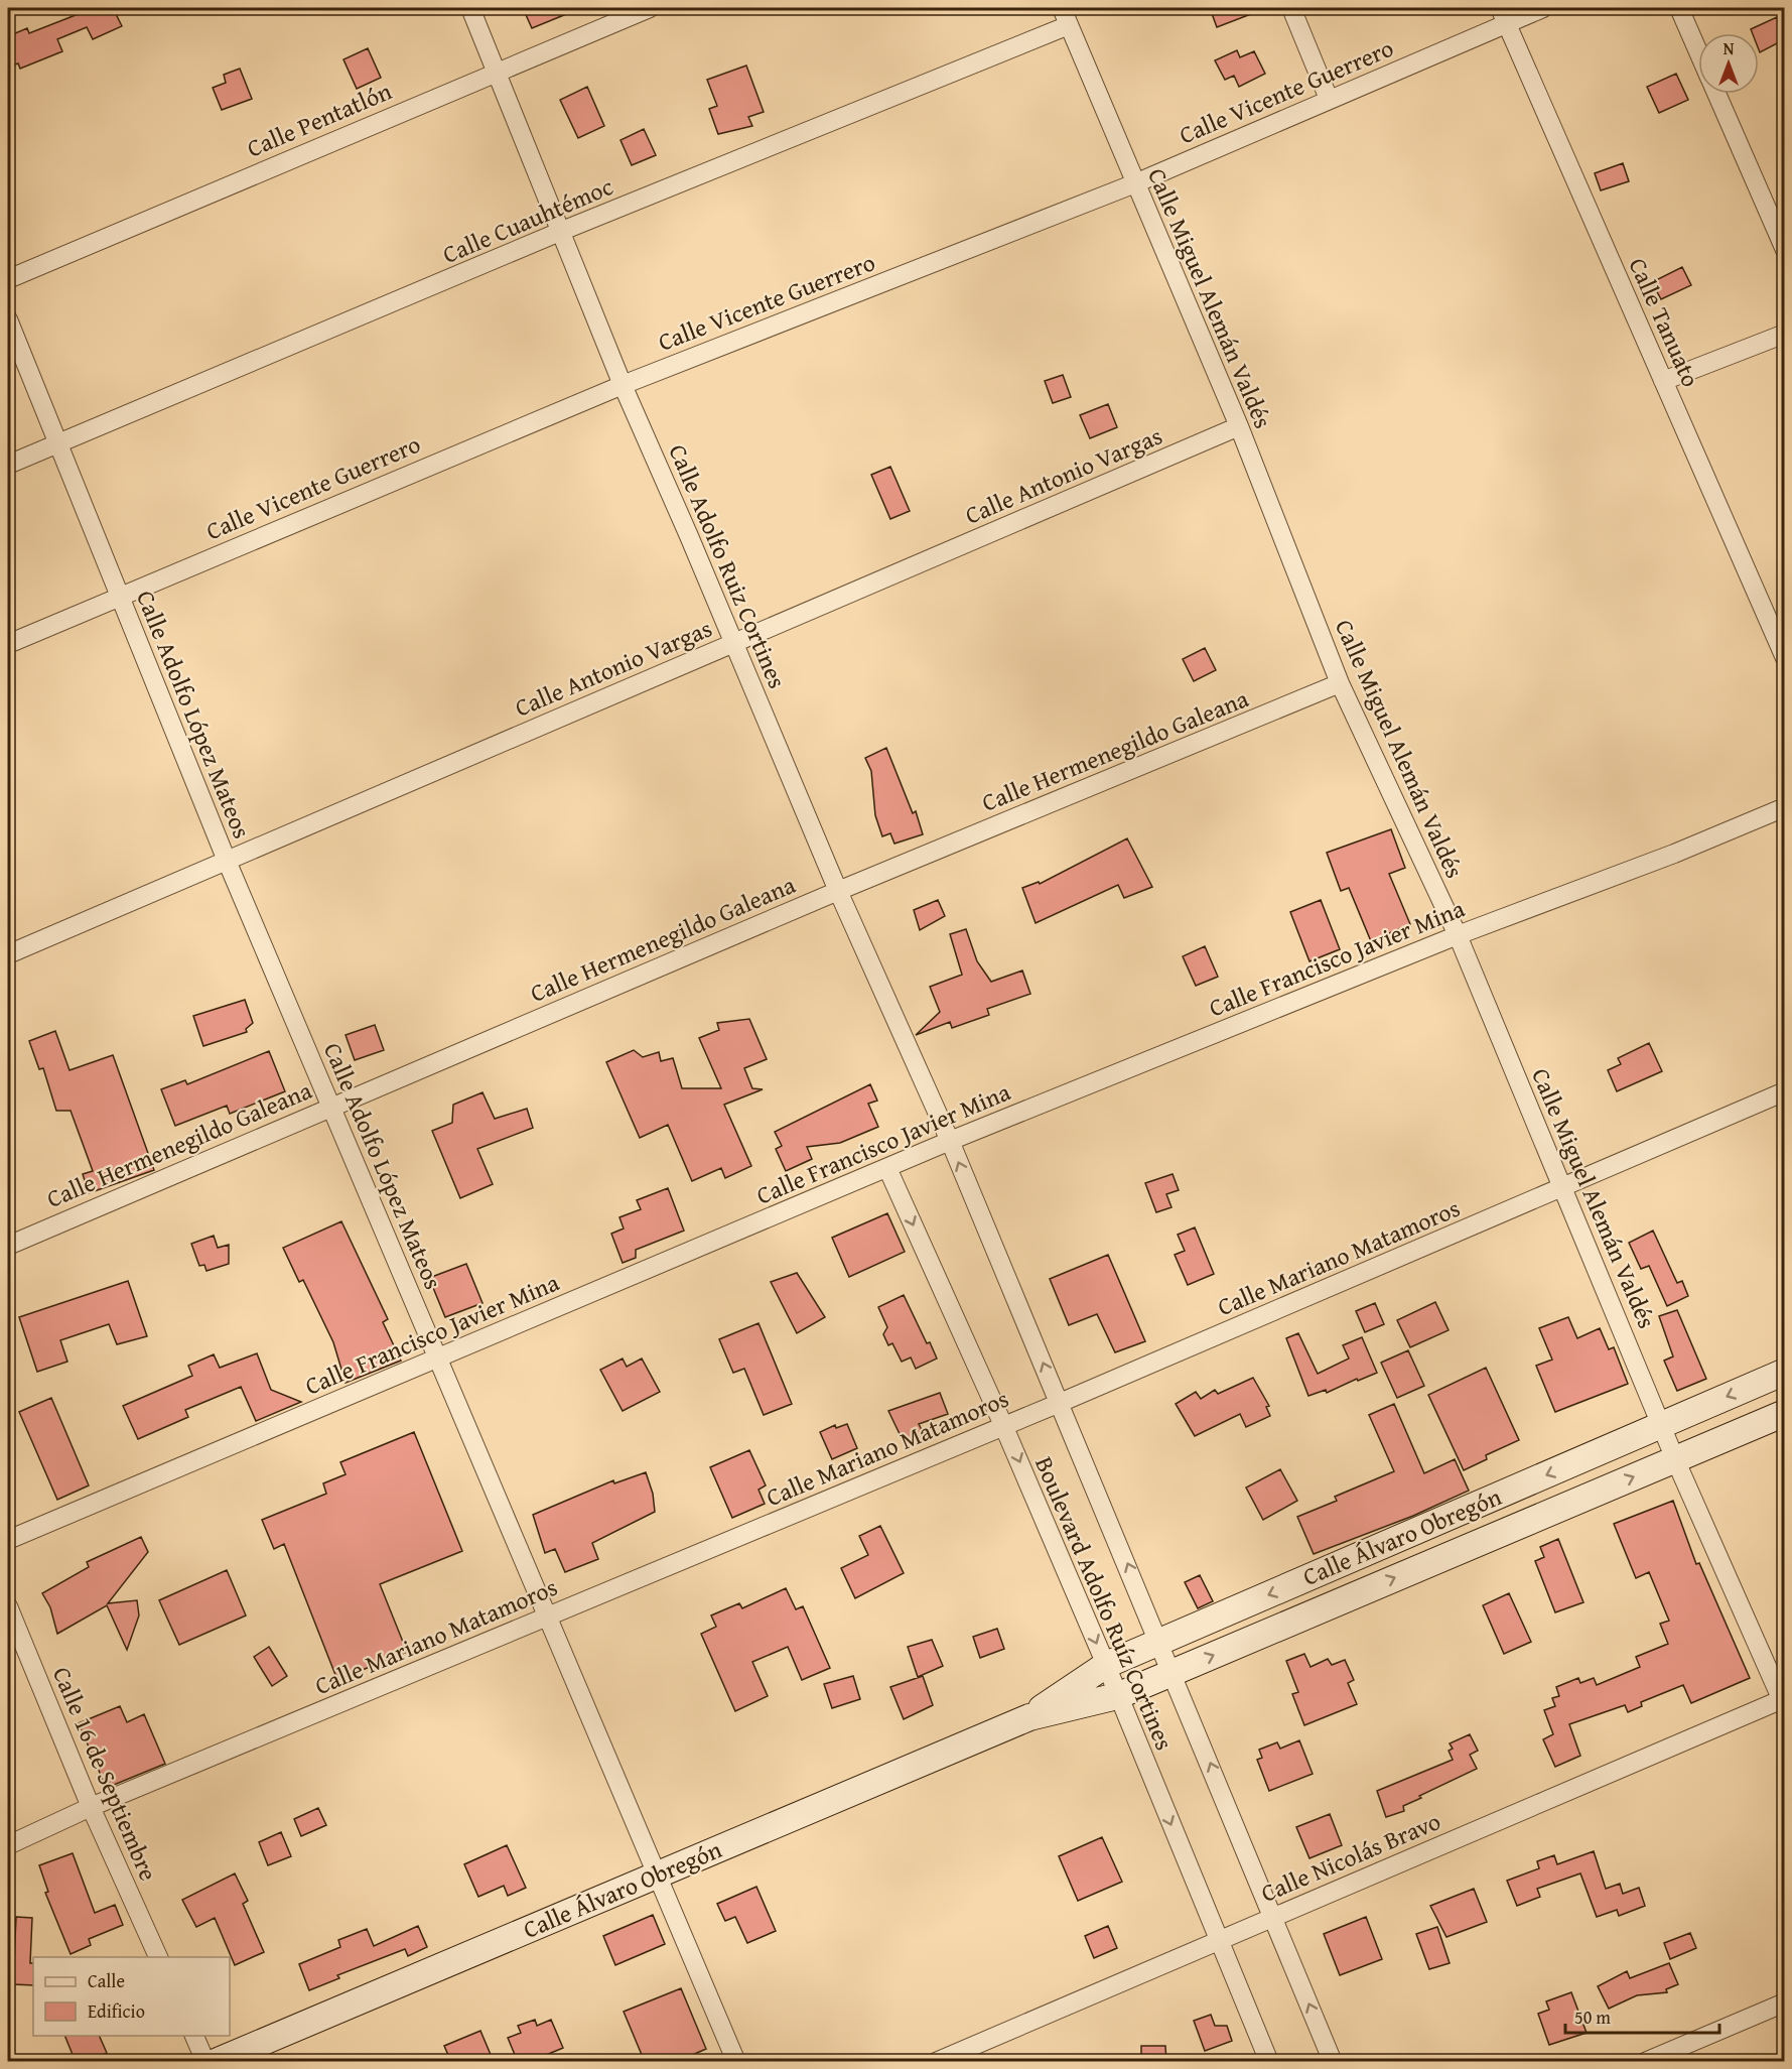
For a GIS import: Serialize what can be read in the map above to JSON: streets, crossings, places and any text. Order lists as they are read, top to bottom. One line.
{"streets":{"street":["Calle Vicente Guerrero","Calle Pentatlón","Calle Cuauhtémoc","Calle Miguel Alemán Valdés","Calle Tanuato","Calle Antonio Vargas","Calle Adolfo Ruiz Cortines","Calle Adolfo López Mateos","Calle Hermenegildo Galeana","Calle Francisco Javier Mina","Calle Mariano Matamoros","Calle Álvaro Obregón","Boulevard Adolfo Ruíz Cortines","Calle 16 de Septiembre","Calle Nicolás Bravo"]},"crossings":[["Calle Vicente Guerrero","Calle Miguel Alemán Valdés"],["Calle Vicente Guerrero","Calle Tanuato"],["Calle Vicente Guerrero","Calle Adolfo Ruiz Cortines"],["Calle Vicente Guerrero","Calle Adolfo López Mateos"],["Calle Pentatlón","Calle Adolfo Ruiz Cortines"],["Calle Cuauhtémoc","Calle Miguel Alemán Valdés"],["Calle Cuauhtémoc","Calle Adolfo Ruiz Cortines"],["Calle Cuauhtémoc","Calle Adolfo López Mateos"],["Calle Miguel Alemán Valdés","Calle Antonio Vargas"],["Calle Miguel Alemán Valdés","Calle Hermenegildo Galeana"],["Calle Miguel Alemán Valdés","Calle Francisco Javier Mina"],["Calle Miguel Alemán Valdés","Calle Mariano Matamoros"],["Calle Miguel Alemán Valdés","Calle Álvaro Obregón"],["Calle Miguel Alemán Valdés","Calle Nicolás Bravo"],["Calle Antonio Vargas","Calle Adolfo Ruiz Cortines"],["Calle Antonio Vargas","Calle Adolfo López Mateos"],["Calle Adolfo Ruiz Cortines","Calle Hermenegildo Galeana"],["Calle Adolfo Ruiz Cortines","Calle Francisco Javier Mina"],["Calle Adolfo Ruiz Cortines","Calle Mariano Matamoros"],["Calle Adolfo Ruiz Cortines","Boulevard Adolfo Ruíz Cortines"],["Calle Adolfo López Mateos","Calle Hermenegildo Galeana"],["Calle Adolfo López Mateos","Calle Francisco Javier Mina"],["Calle Adolfo López Mateos","Calle Mariano Matamoros"],["Calle Adolfo López Mateos","Calle Álvaro Obregón"],["Calle Francisco Javier Mina","Boulevard Adolfo Ruíz Cortines"],["Calle Mariano Matamoros","Boulevard Adolfo Ruíz Cortines"],["Calle Mariano Matamoros","Calle 16 de Septiembre"],["Calle Álvaro Obregón","Boulevard Adolfo Ruíz Cortines"],["Boulevard Adolfo Ruíz Cortines","Calle Nicolás Bravo"]],"legend":["Calle","Edificio"],"scale_bar":"50 m","north":"top"}
